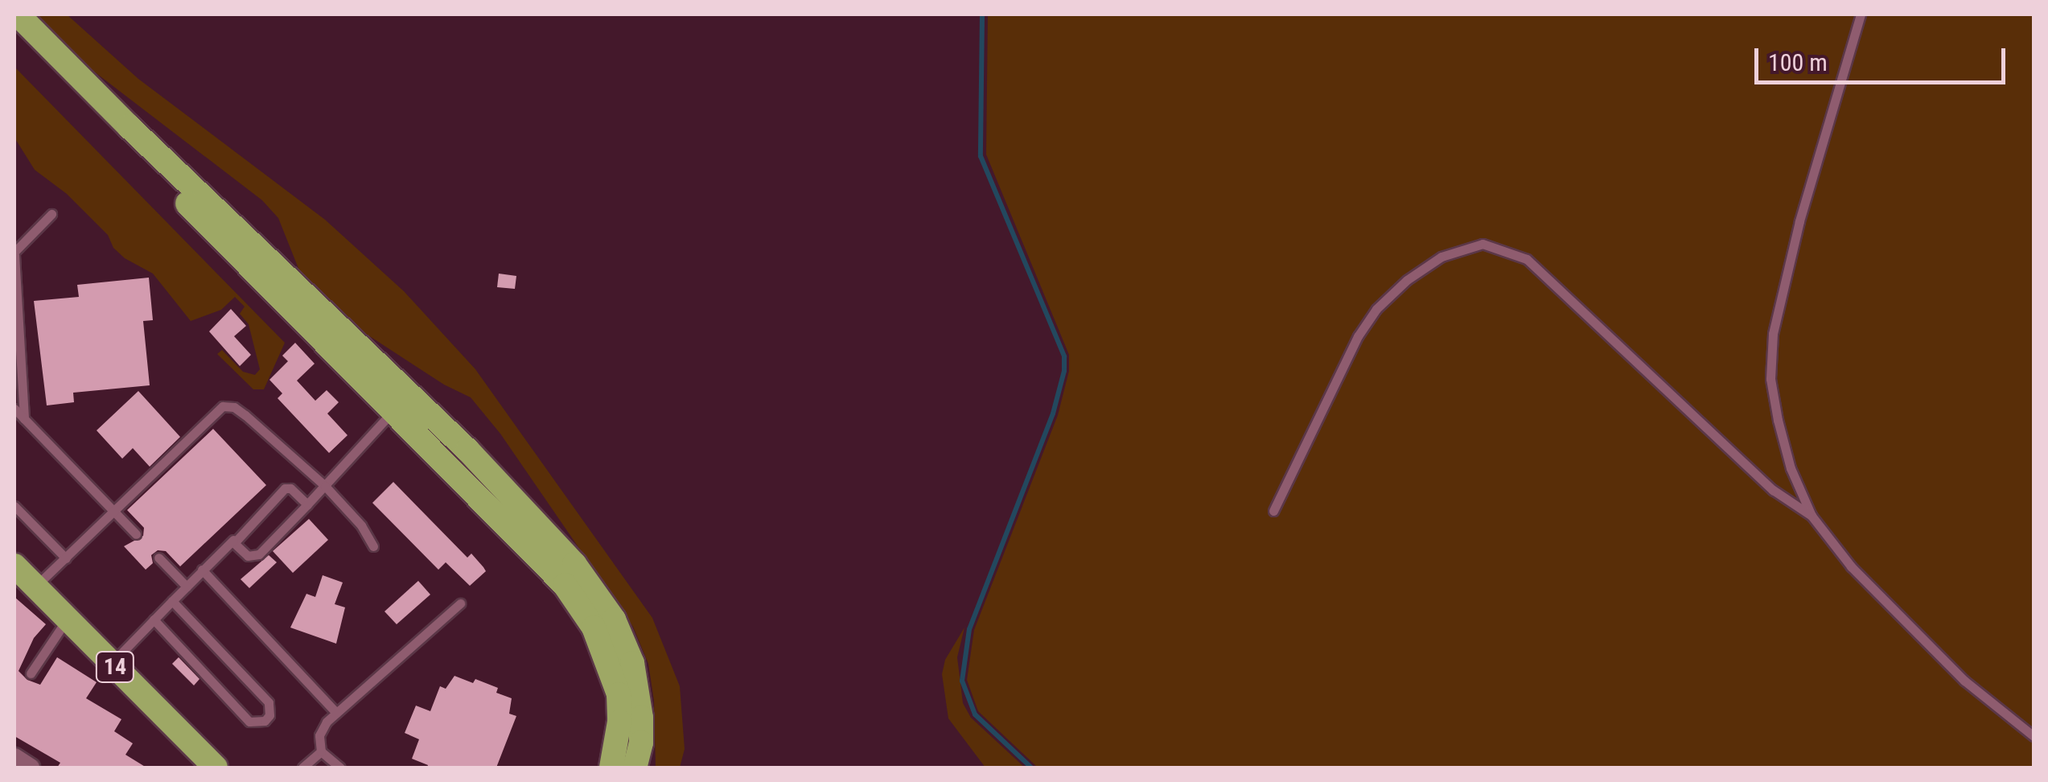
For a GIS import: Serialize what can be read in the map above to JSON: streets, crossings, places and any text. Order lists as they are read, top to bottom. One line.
{"streets":{"highway":["14"]},"scale_bar":"100 m"}
